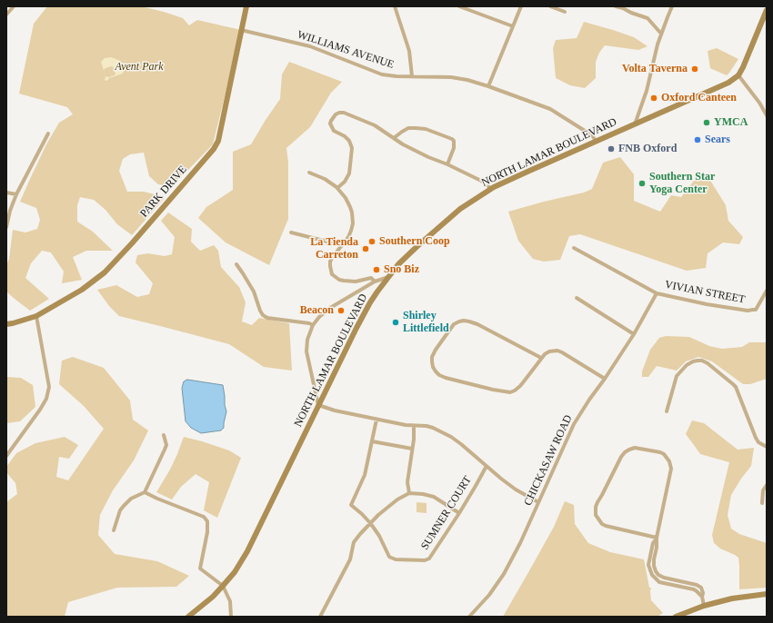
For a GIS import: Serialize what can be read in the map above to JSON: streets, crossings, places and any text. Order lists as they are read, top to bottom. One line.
{"streets":{"street":["WILLIAMS AVENUE","NORTH LAMAR BOULEVARD","PARK DRIVE","VIVIAN STREET","CHICKASAW ROAD","SUMNER COURT"]},"crossings":[["WILLIAMS AVENUE","NORTH LAMAR BOULEVARD"],["WILLIAMS AVENUE","PARK DRIVE"],["VIVIAN STREET","CHICKASAW ROAD"]],"parks":["Avent Park"],"places":["Volta Taverna","Oxford Canteen","YMCA","Sears","FNB Oxford","Southern Star Yoga Center","Southern Coop","La Tienda Carreton","Sno Biz","Beacon","Shirley Littlefield"]}
